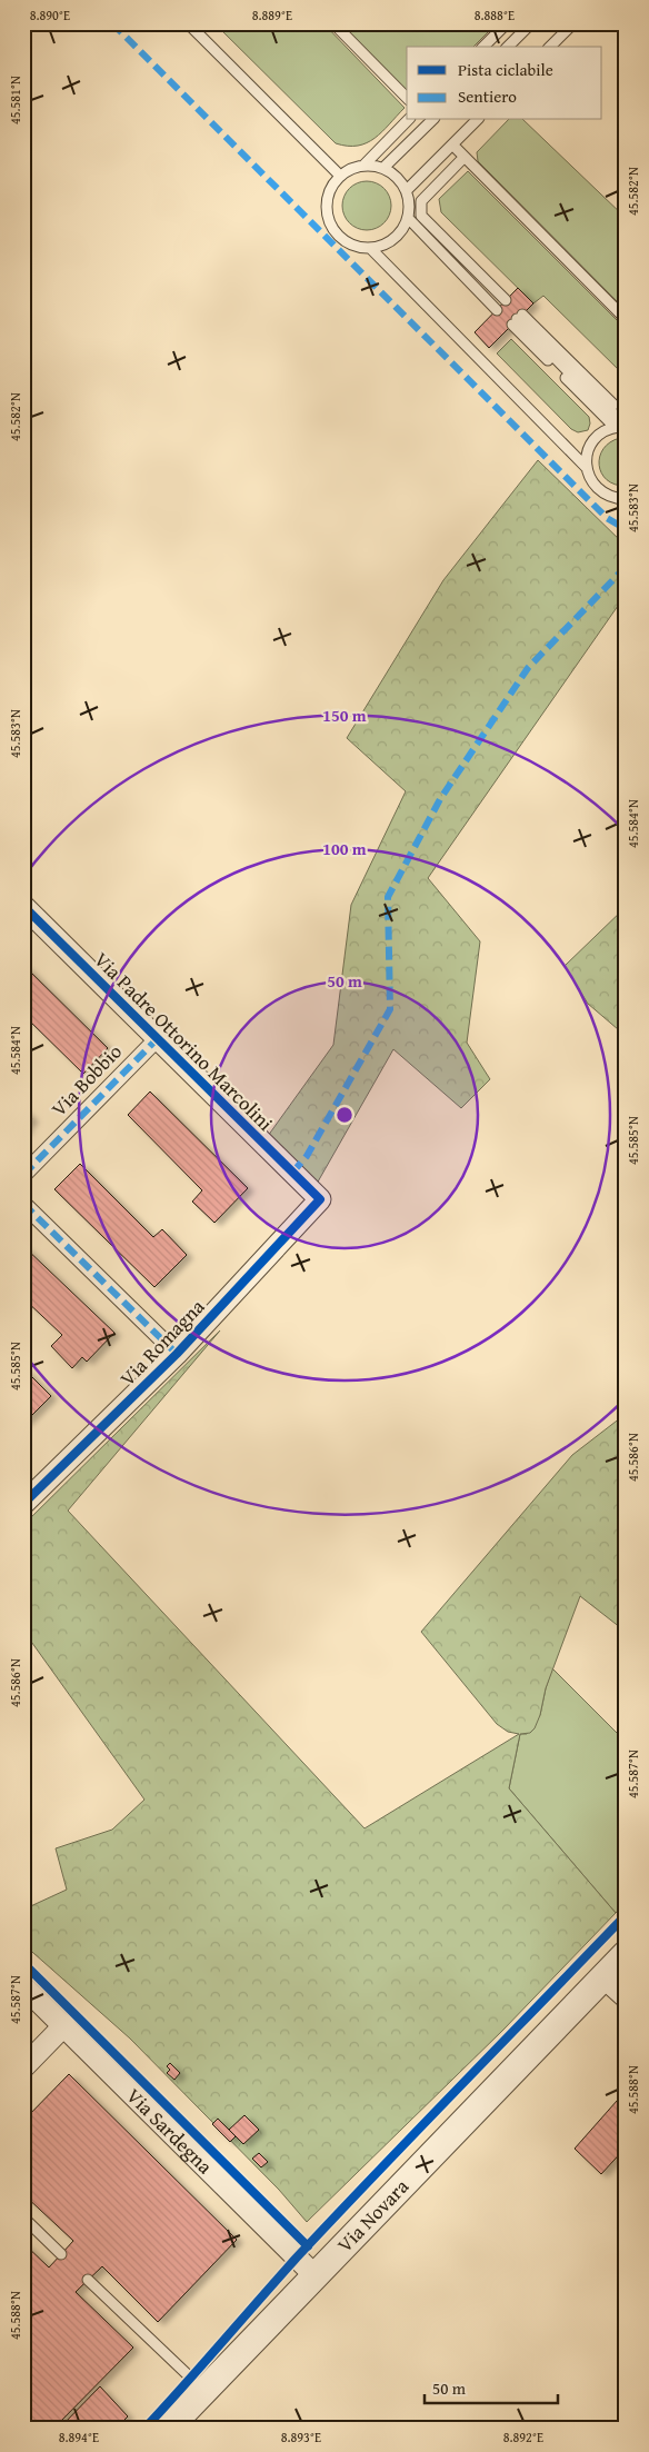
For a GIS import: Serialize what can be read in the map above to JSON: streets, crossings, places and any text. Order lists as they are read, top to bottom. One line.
{"streets":{"street":["Via Padre Ottorino Marcolini","Via Bobbio","Via Romagna","Via Sardegna","Via Novara"]},"crossings":[["Via Padre Ottorino Marcolini","Via Bobbio"],["Via Padre Ottorino Marcolini","Via Romagna"],["Via Sardegna","Via Novara"]],"legend":["Pista ciclabile","Sentiero"],"scale_bar":"50 m","coordinates":["8.890°E","8.889°E","8.888°E","45.581°N","45.582°N","45.583°N","45.584°N","45.585°N","45.586°N","45.587°N","45.588°N","8.894°E","8.893°E","8.892°E"],"rings":["150 m","100 m","50 m"]}
